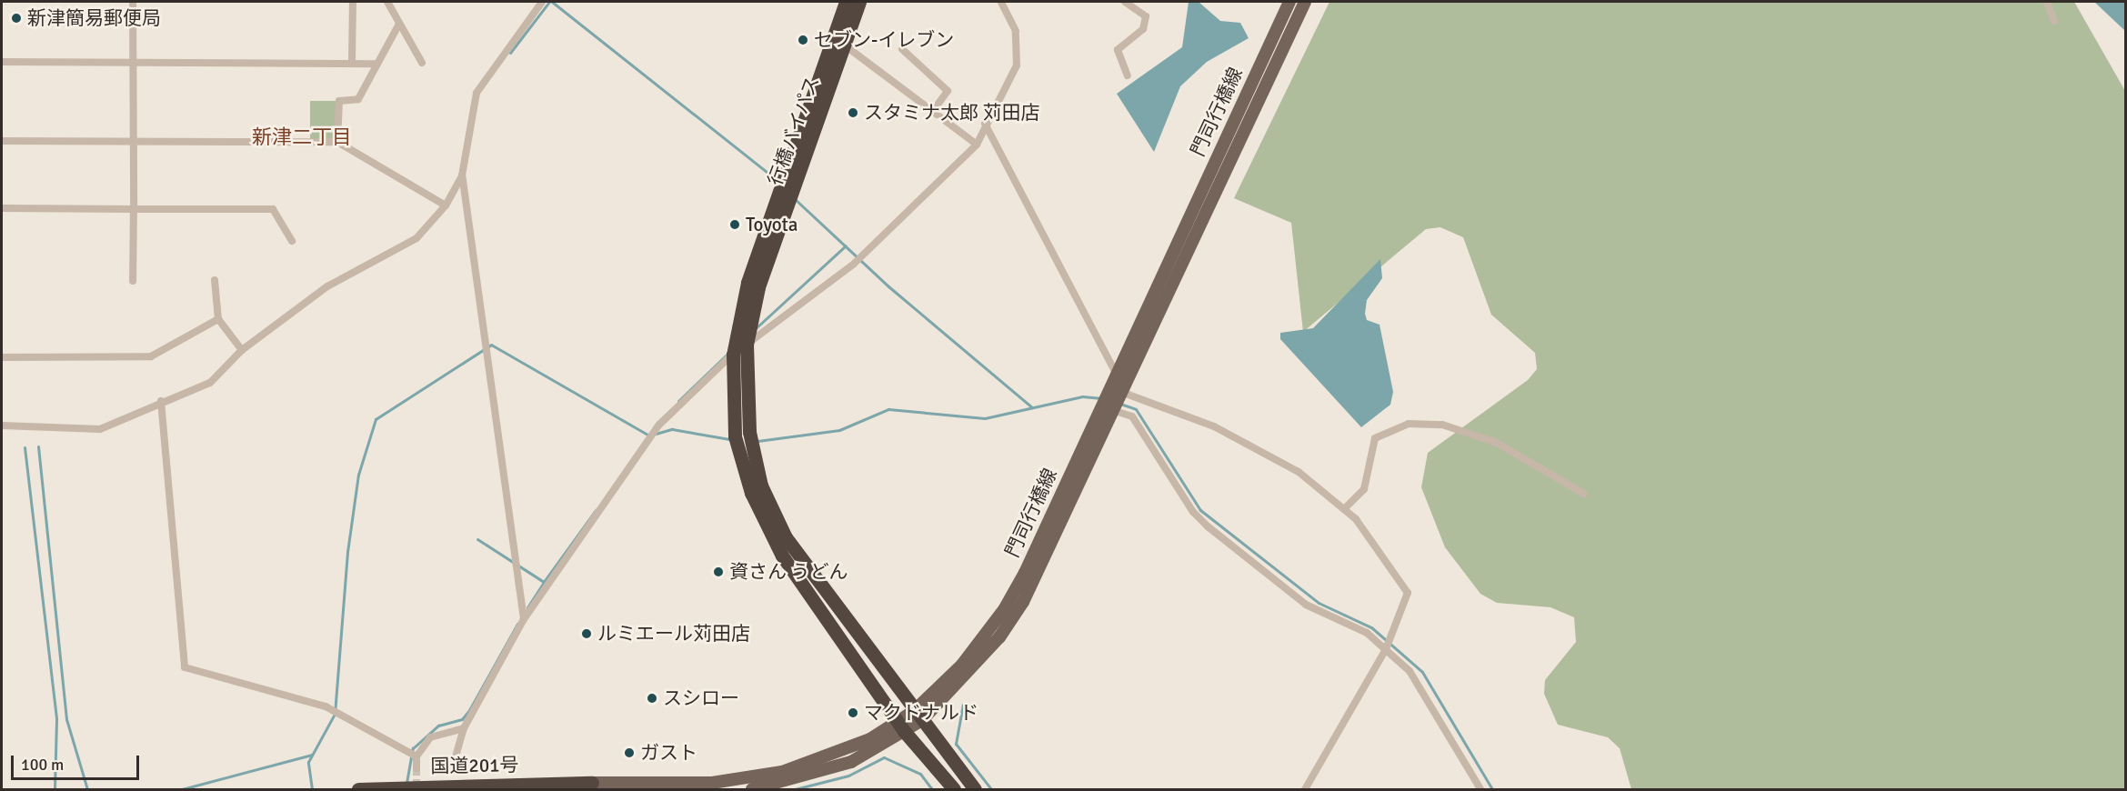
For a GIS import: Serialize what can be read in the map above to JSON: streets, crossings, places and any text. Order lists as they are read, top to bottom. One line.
{"streets":{"highway":["行橋バイパス","国道201号"],"main road":["門司行橋線"]},"crossings":[["門司行橋線","行橋バイパス"],["門司行橋線","国道201号"]],"districts":["新津二丁目"],"places":["新津簡易郵便局","セブン-イレブン","スタミナ太郎 苅田店","Toyota","資さん うどん","ルミエール苅田店","スシロー","マクドナルド","ガスト"],"scale_bar":"100 m"}
